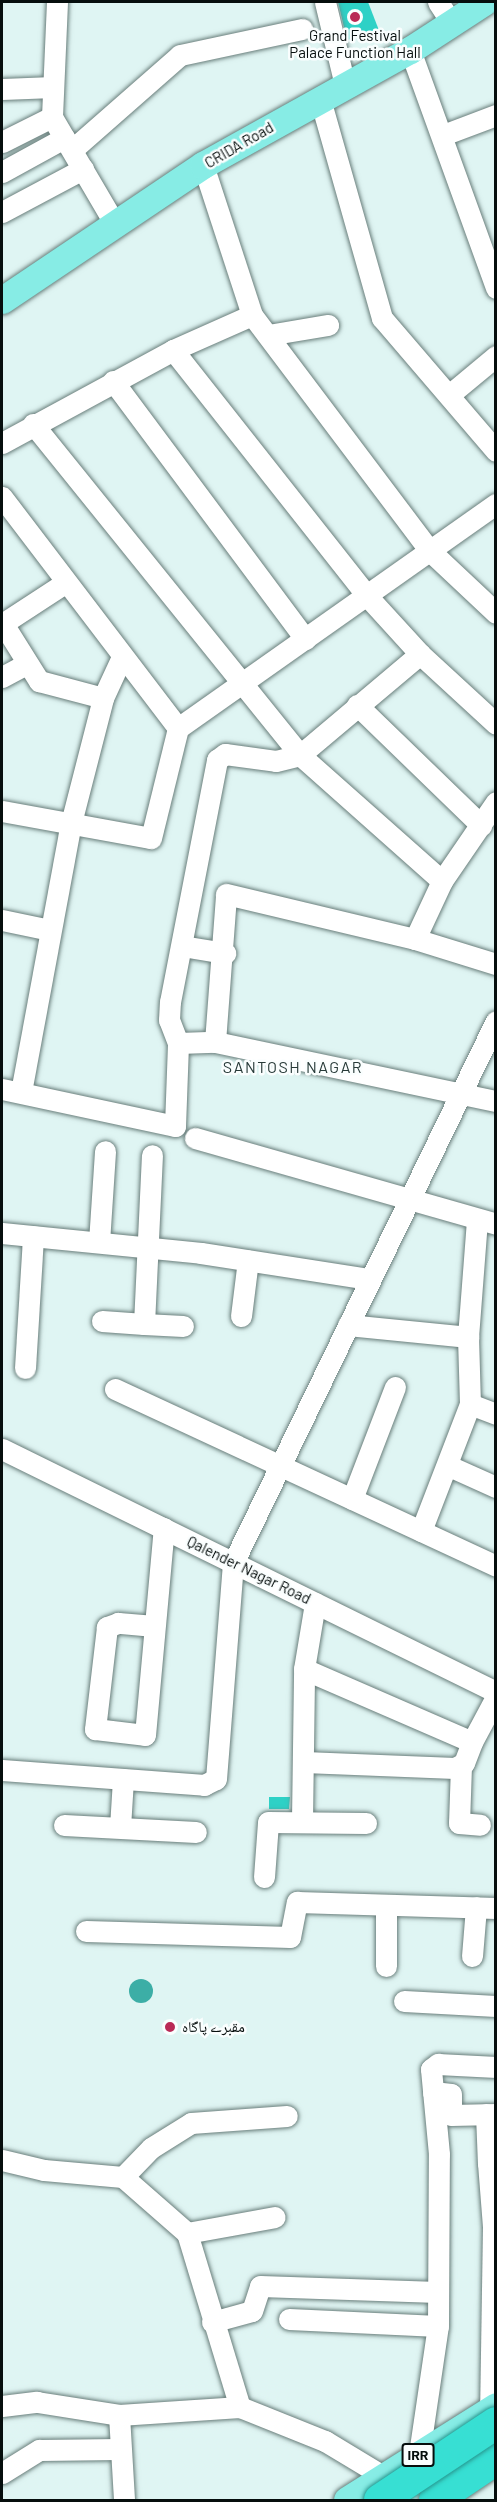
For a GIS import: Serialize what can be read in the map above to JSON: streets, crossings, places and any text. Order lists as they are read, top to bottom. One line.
{"streets":{"main road":["CRIDA Road","IRR"],"street":["Qalender Nagar Road"]},"districts":["SANTOSH NAGAR"],"places":["Grand Festival Palace Function Hall","مقبرے پاگاہ"]}
